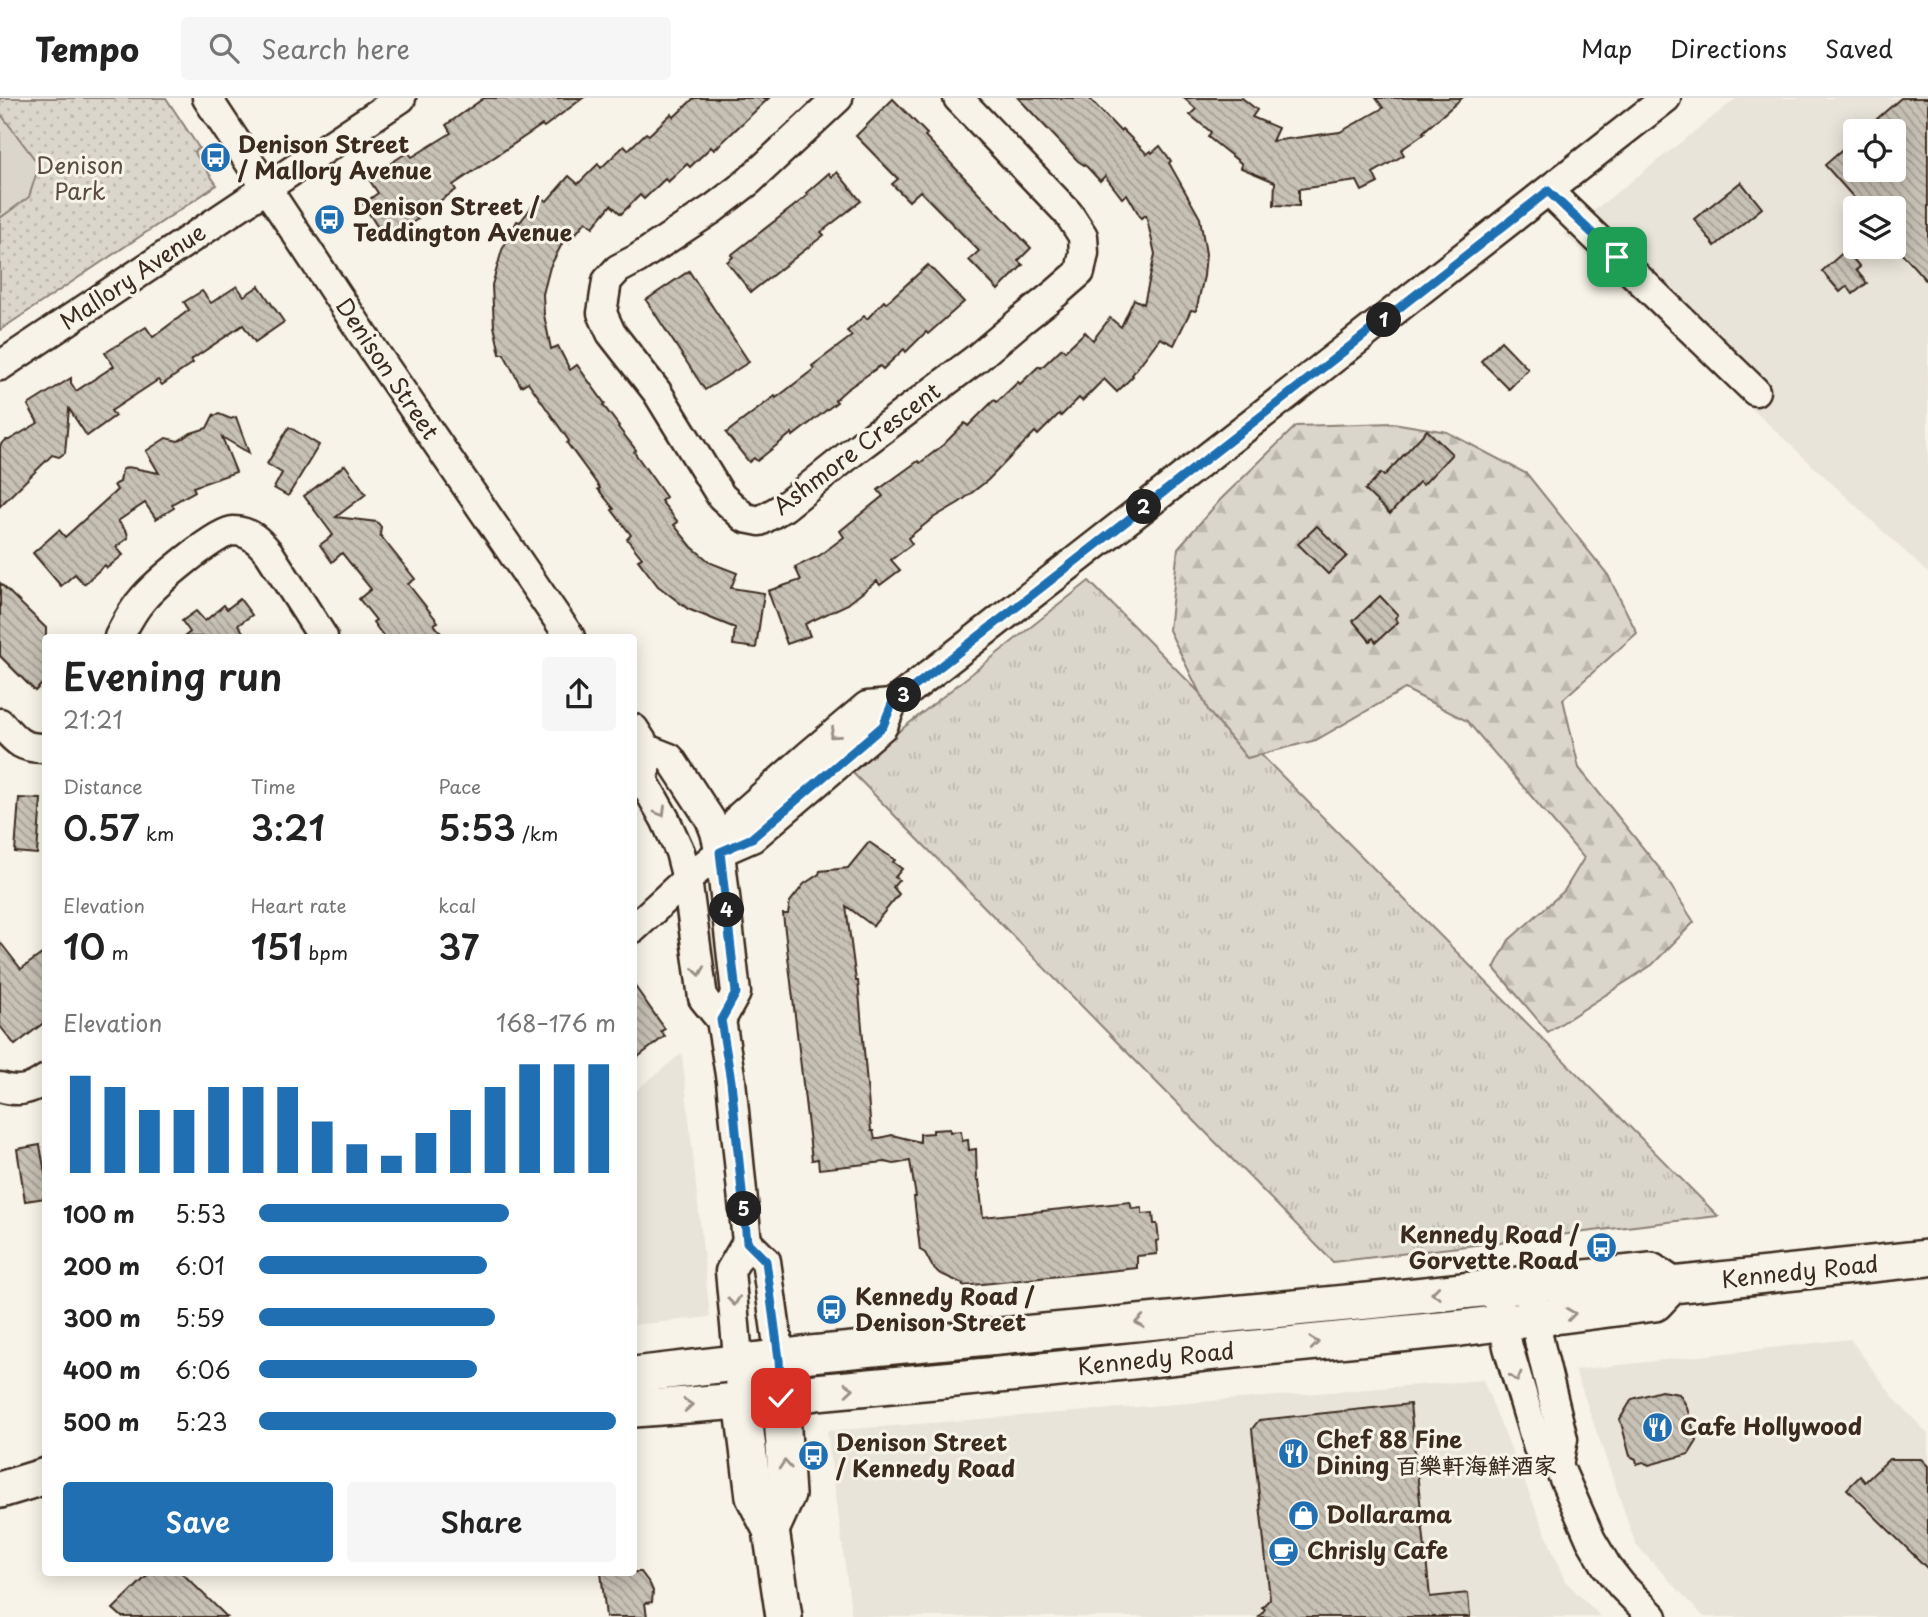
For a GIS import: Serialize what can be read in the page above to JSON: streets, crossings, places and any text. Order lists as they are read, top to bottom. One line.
{"streets":{"main road":["Kennedy Road"],"street":["Mallory Avenue","Denison Street","Ashmore Crescent"]},"crossings":[["Mallory Avenue","Denison Street"]],"parks":["Denison Park"],"places":{"bus stop":["Denison Street / Mallory Avenue","Denison Street / Teddington Avenue","Kennedy Road / Gorvette Road","Kennedy Road / Denison Street","Denison Street / Kennedy Road"],"restaurant":["Cafe Hollywood","Chef 88 Fine Dining 百樂軒海鮮酒家"],"shop":["Dollarama"],"cafe":["Chrisly Cafe"]},"page":{"header":"Tempo","search":"Search here","nav":["Map","Directions","Saved"],"pins":["1","2","3","4","5"],"heading":["Evening run","21:21"],"stats":[["Distance","0.57 km"],["Time","3:21"],["Pace","5:53 /km"],["Elevation","10 m"],["Heart rate","151 bpm"],["kcal","37"]],"chart":["Elevation","168–176 m"],"list":[{"name":"100 m","note":"5:53"},{"name":"200 m","note":"6:01"},{"name":"300 m","note":"5:59"},{"name":"400 m","note":"6:06"},{"name":"500 m","note":"5:23"}],"buttons":["Save","Share"]}}
